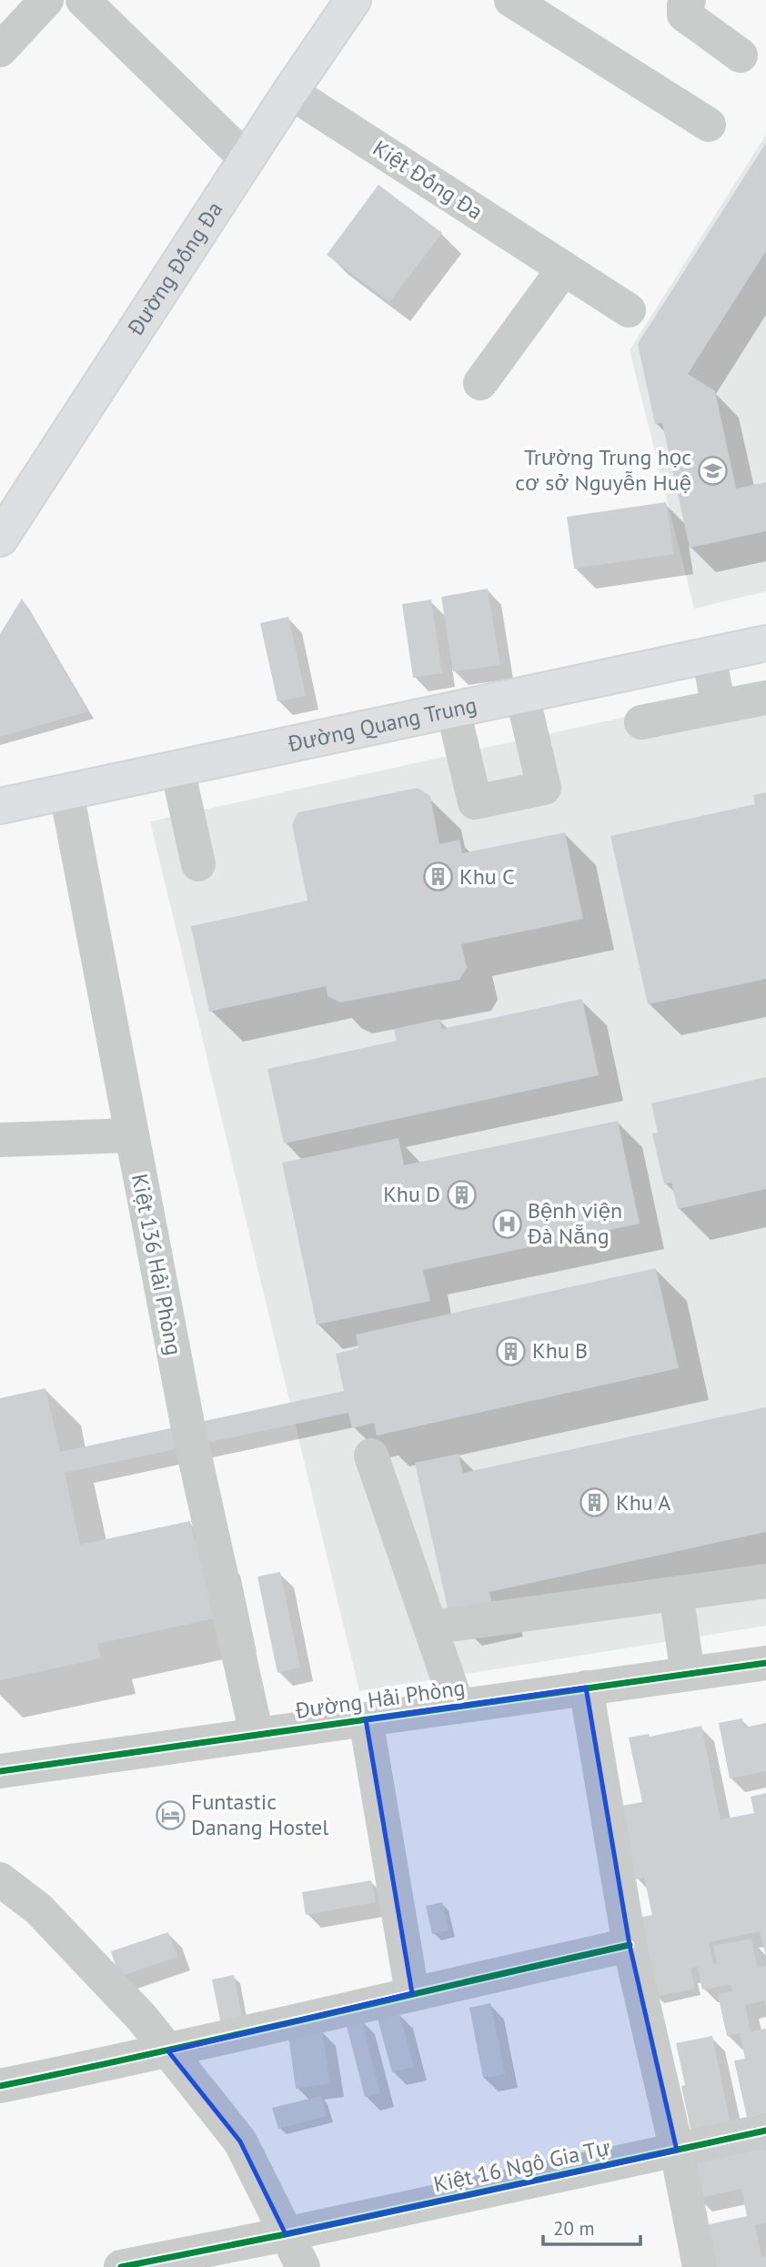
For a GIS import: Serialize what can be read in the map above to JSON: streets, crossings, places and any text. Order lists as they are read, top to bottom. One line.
{"streets":{"main road":["Đường Đống Đa","Đường Quang Trung"],"street":["Kiệt Đống Đa","Kiệt 136 Hải Phòng","Đường Hải Phòng","Kiệt 16 Ngô Gia Tự"]},"crossings":[["Kiệt Đống Đa","Đường Đống Đa"],["Đường Quang Trung","Kiệt 136 Hải Phòng"],["Kiệt 136 Hải Phòng","Đường Hải Phòng"]],"places":{"school or university":["Trường Trung học cơ sở Nguyễn Huệ"],"building":["Khu C","Khu D","Khu B","Khu A"],"hospital":["Bệnh viện Đà Nẵng"],"hotel":["Funtastic Danang Hostel"]},"scale_bar":"20 m"}
